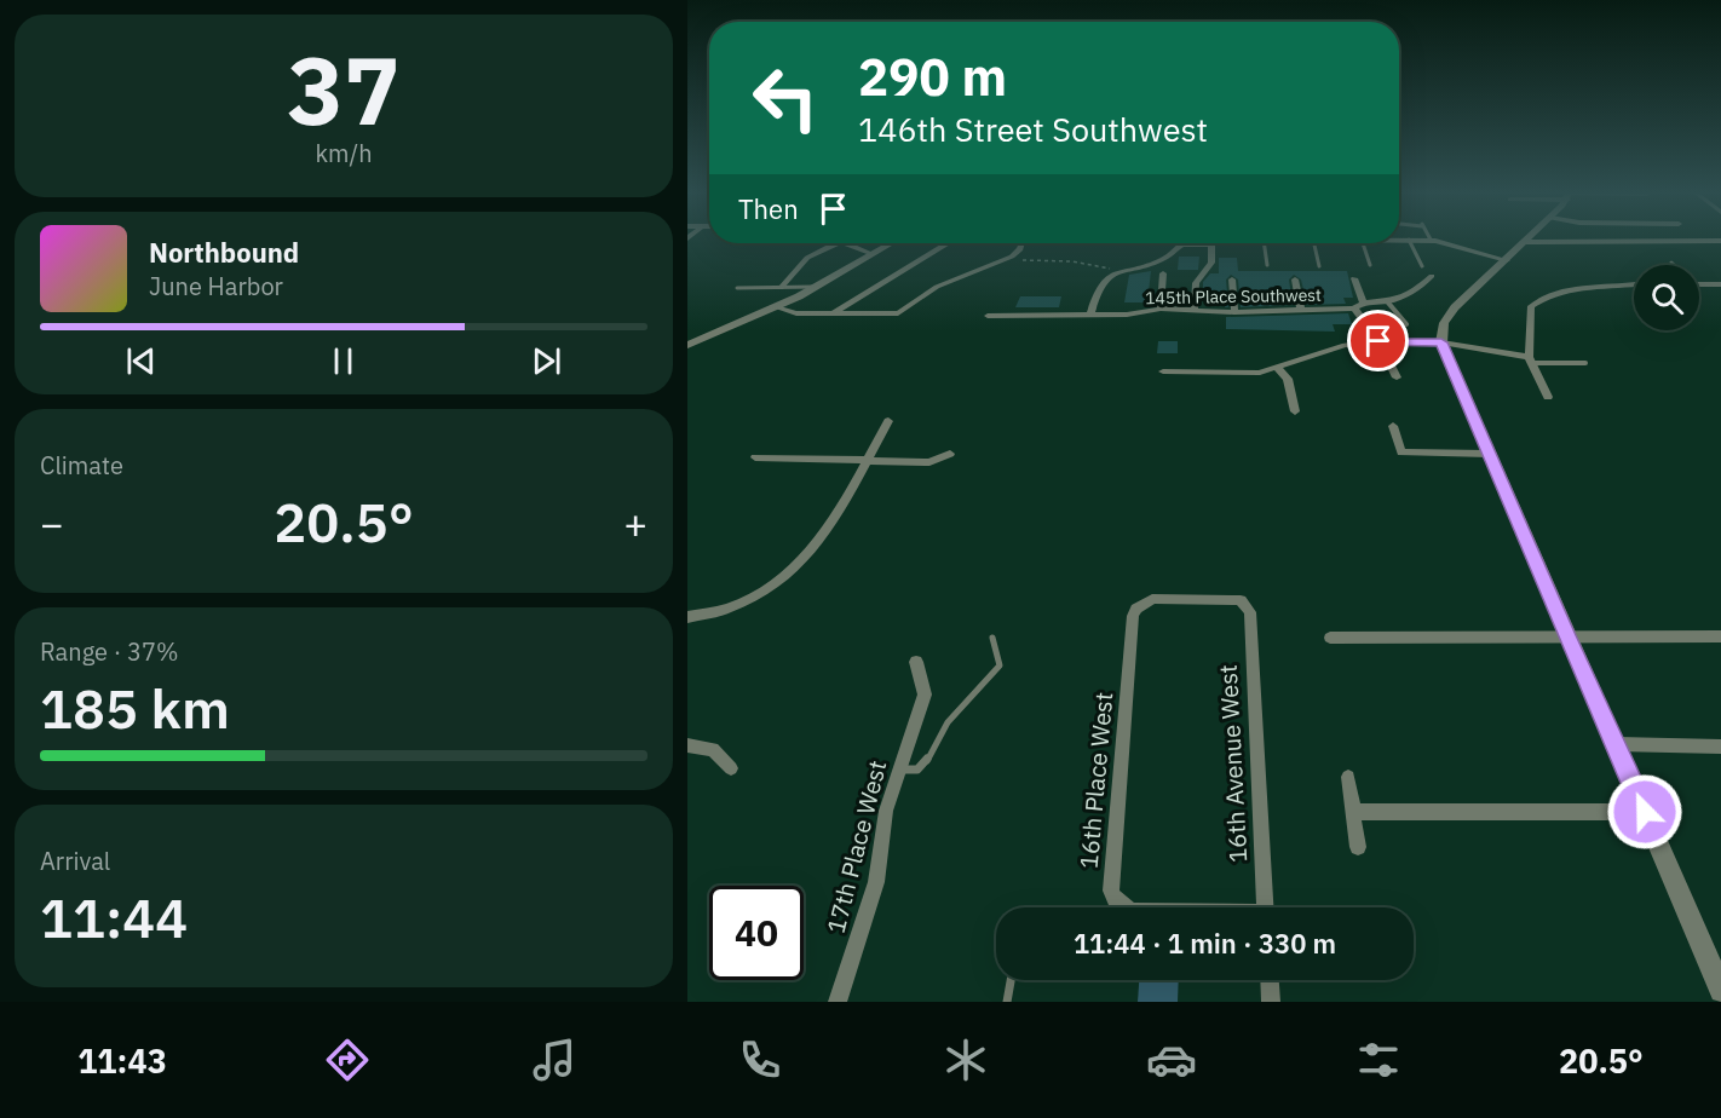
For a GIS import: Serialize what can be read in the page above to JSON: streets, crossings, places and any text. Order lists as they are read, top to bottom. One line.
{"streets":{"street":["145th Place Southwest","16th Avenue West","16th Place West","17th Place West"]},"crossings":[["16th Avenue West","16th Place West"]],"page":{"tile":[["37","km/h"],"Climate",["Range · 37%","185 km"],["Arrival","11:44"]],"turn":["290 m","146th Street Southwest"],"then":"Then","song":["Northbound","June Harbor"],"heat":["−","20.5°","+"],"limit":"40","trip":"11:44 · 1 min · 330 m","tabs":["11:43","20.5°"]}}
